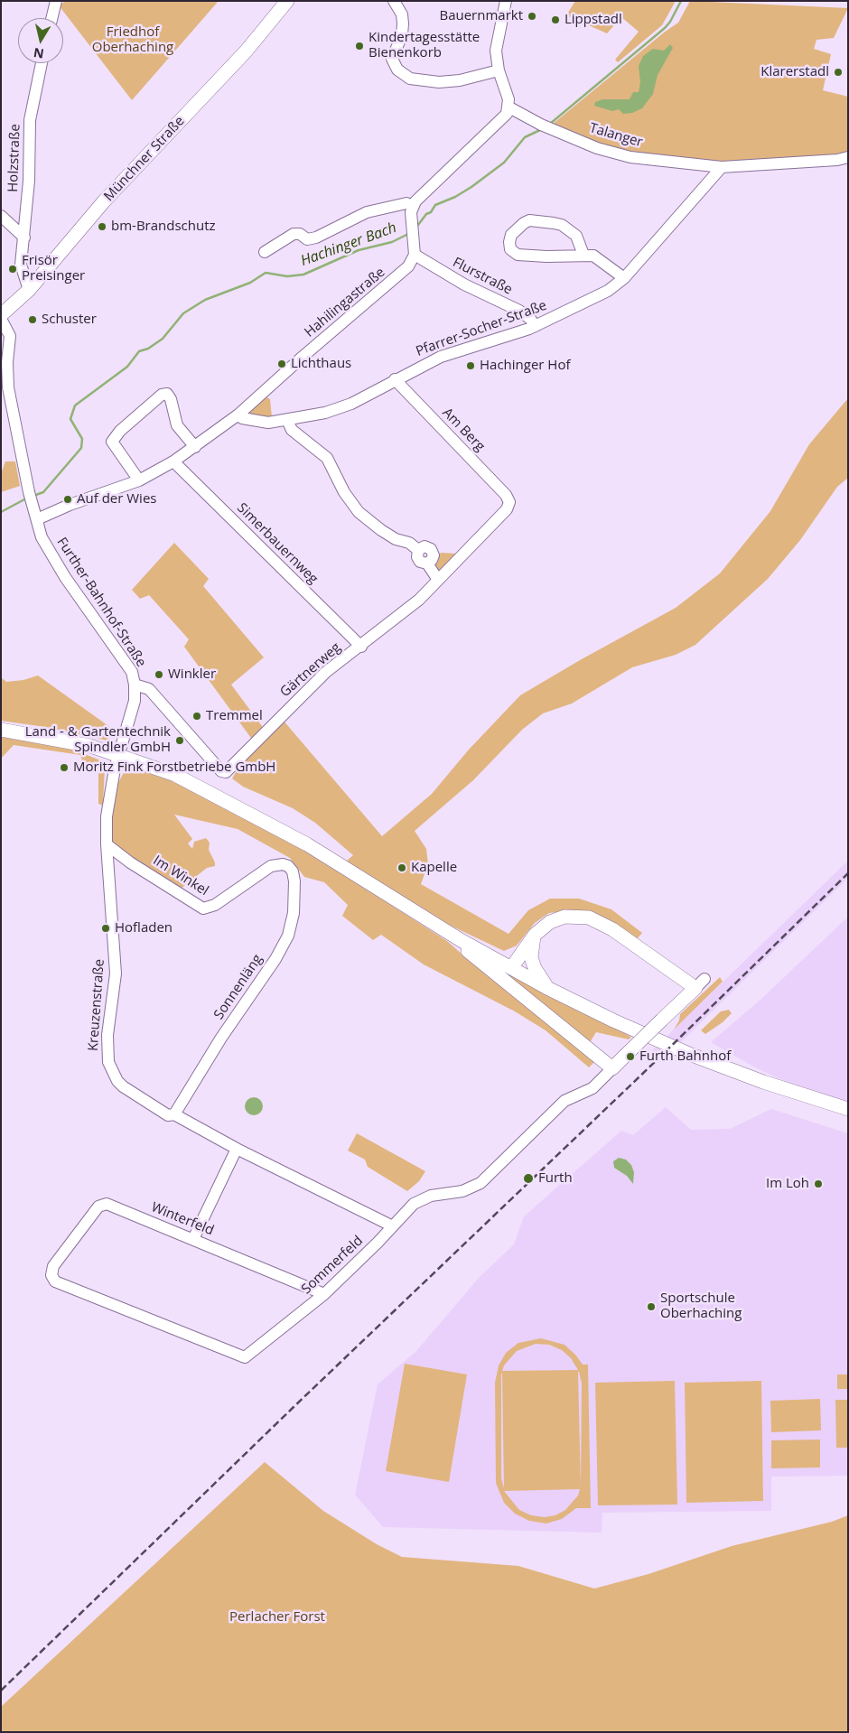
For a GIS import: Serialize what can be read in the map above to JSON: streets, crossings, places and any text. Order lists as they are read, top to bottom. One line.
{"streets":{"main road":["Münchner Straße"],"street":["Talanger","Holzstraße","Flurstraße","Hahilingastraße","Pfarrer-Socher-Straße","Am Berg","Simerbauernweg","Further-Bahnhof-Straße","Gärtnerweg","Im Winkel","Sonnenläng","Kreuzenstraße","Winterfeld","Sommerfeld"]},"crossings":[["Talanger","Pfarrer-Socher-Straße"],["Holzstraße","Münchner Straße"],["Flurstraße","Hahilingastraße"],["Flurstraße","Pfarrer-Socher-Straße"],["Hahilingastraße","Pfarrer-Socher-Straße"],["Hahilingastraße","Simerbauernweg"],["Hahilingastraße","Further-Bahnhof-Straße"],["Pfarrer-Socher-Straße","Am Berg"],["Am Berg","Gärtnerweg"],["Simerbauernweg","Gärtnerweg"],["Further-Bahnhof-Straße","Gärtnerweg"],["Further-Bahnhof-Straße","Kreuzenstraße"],["Im Winkel","Sonnenläng"],["Im Winkel","Kreuzenstraße"],["Sonnenläng","Kreuzenstraße"],["Kreuzenstraße","Sommerfeld"],["Winterfeld","Sommerfeld"]],"water":["Hachinger Bach"],"parks":["Friedhof Oberhaching","Perlacher Forst"],"places":["Bauernmarkt","Lippstadl","Kindertagesstätte Bienenkorb","Klarerstadl","bm-Brandschutz","Frisör Preisinger","Schuster","Lichthaus","Hachinger Hof","Auf der Wies","Winkler","Tremmel","Land - & Gartentechnik Spindler GmbH","Moritz Fink Forstbetriebe GmbH","Kapelle","Hofladen","Furth Bahnhof","Furth","Im Loh","Sportschule Oberhaching"],"north":"bottom"}
